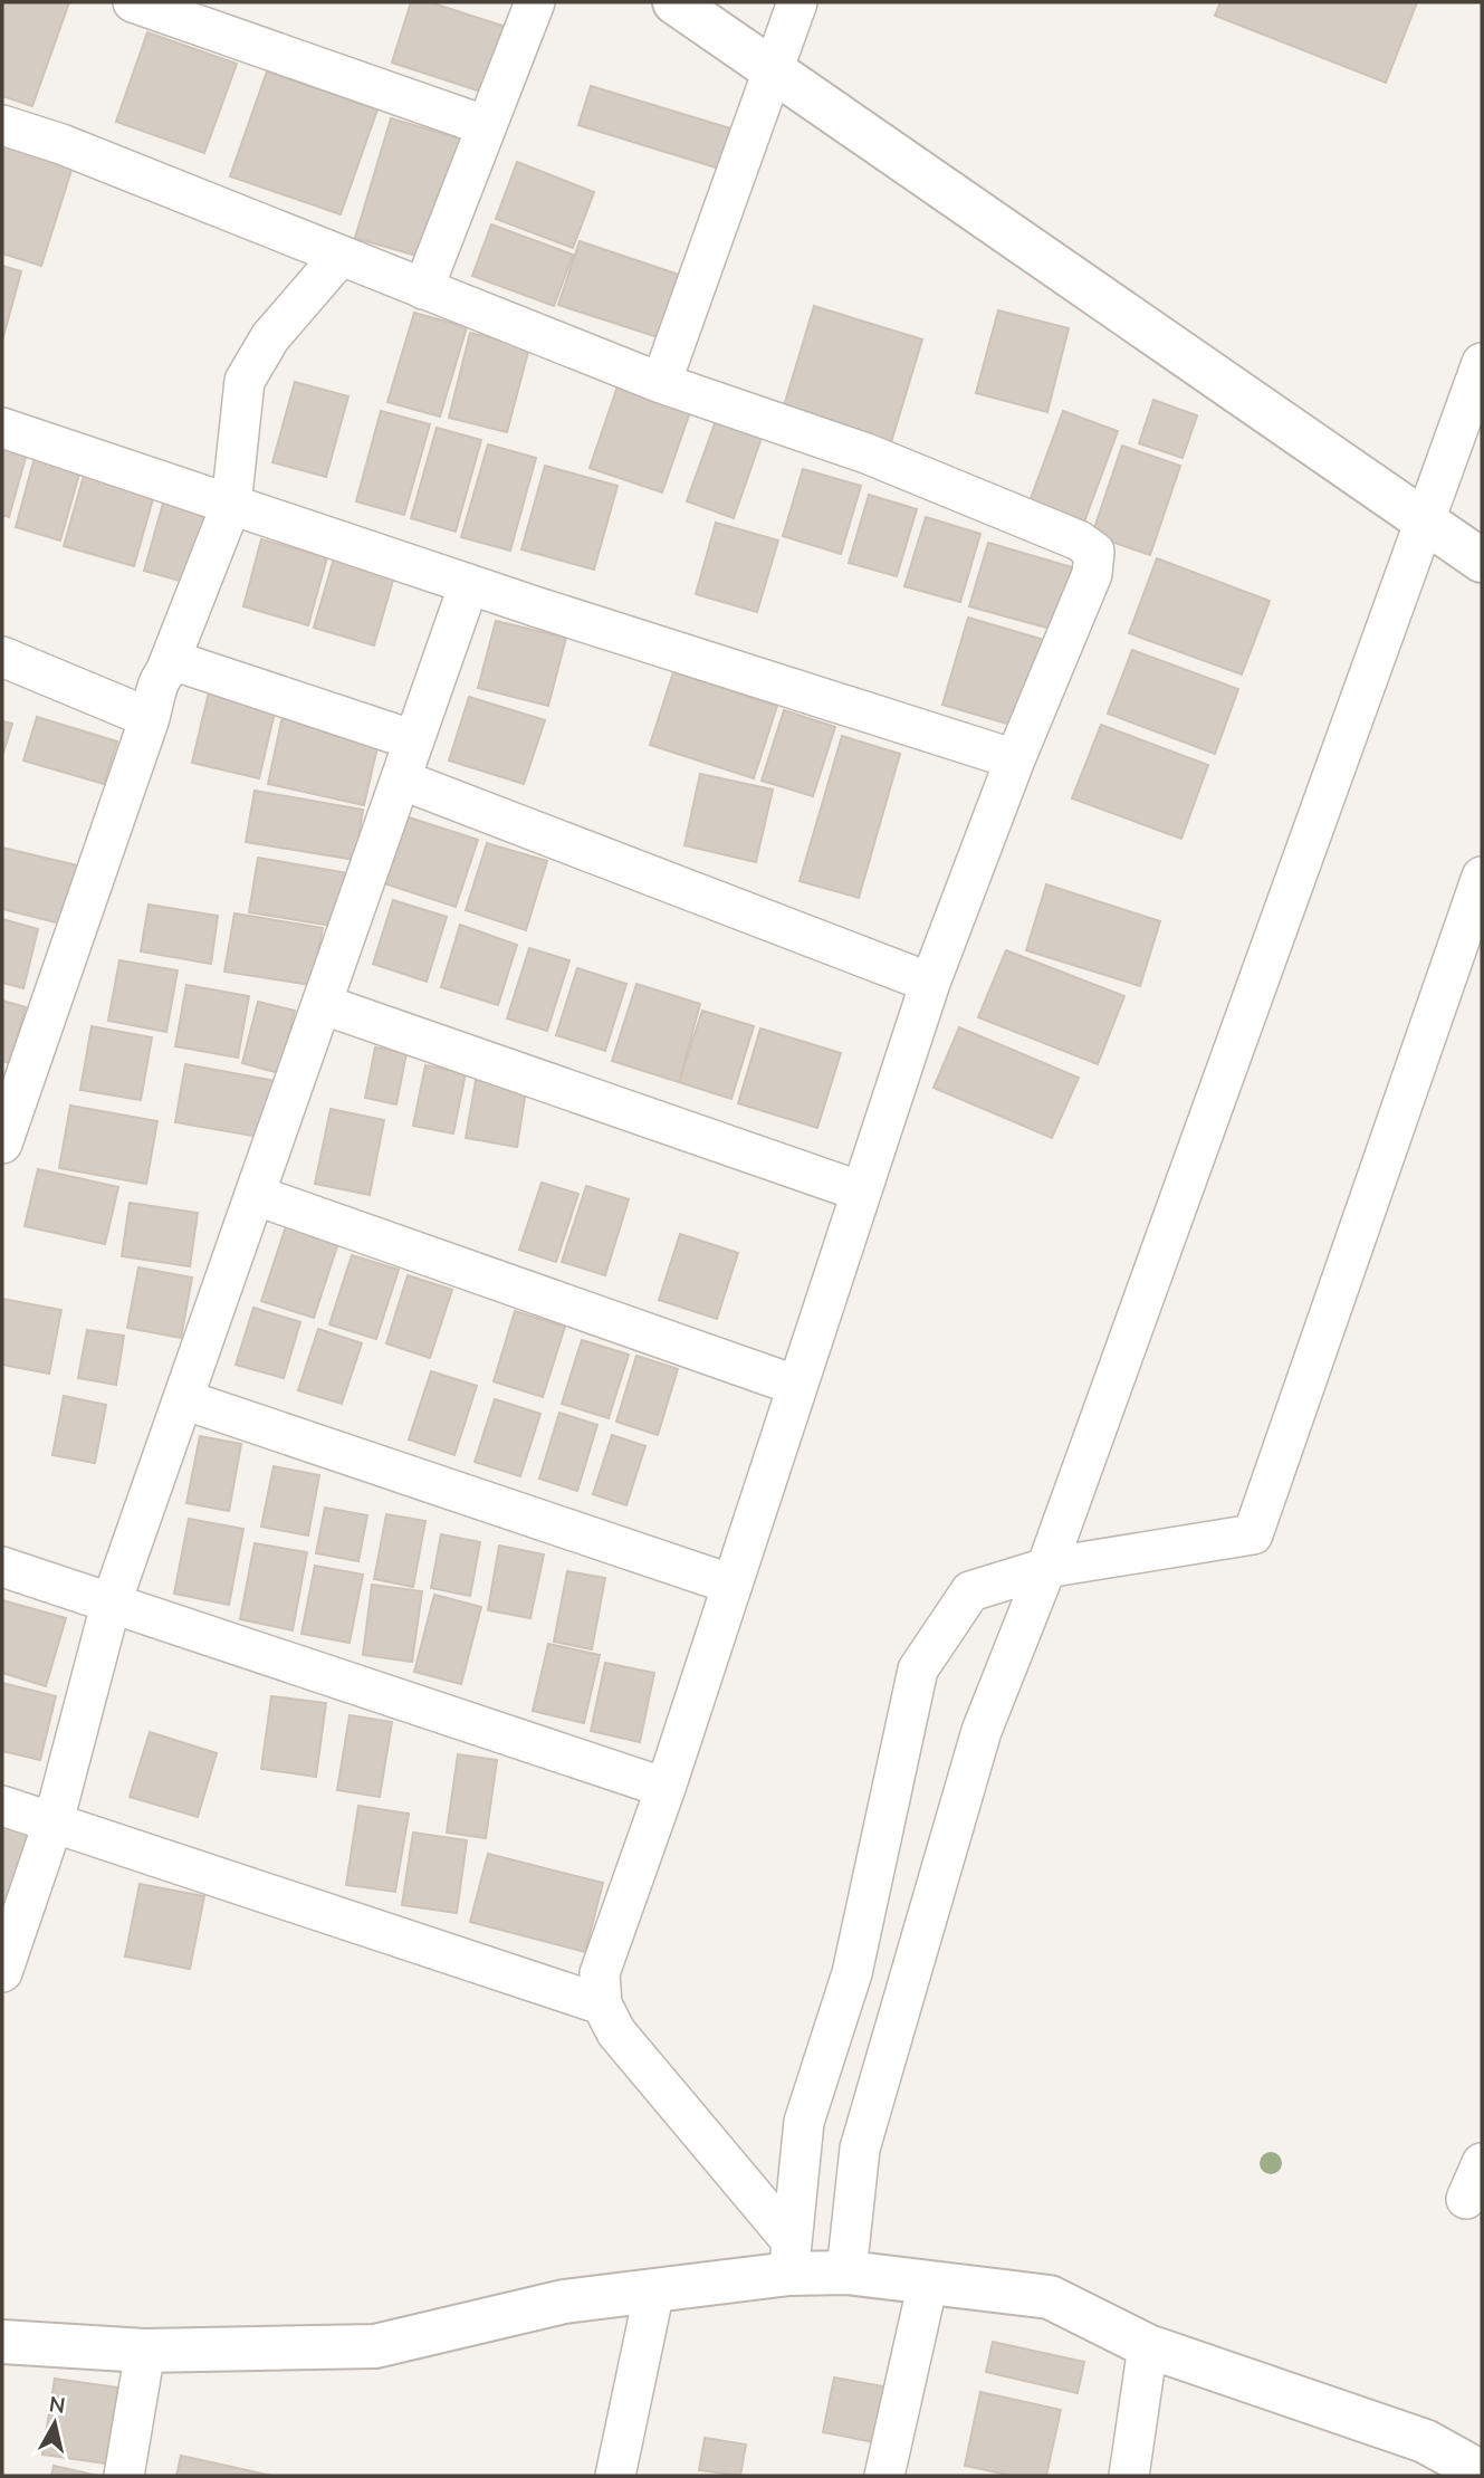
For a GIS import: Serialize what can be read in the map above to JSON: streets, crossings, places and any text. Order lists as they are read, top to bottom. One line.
{"north":"top"}
